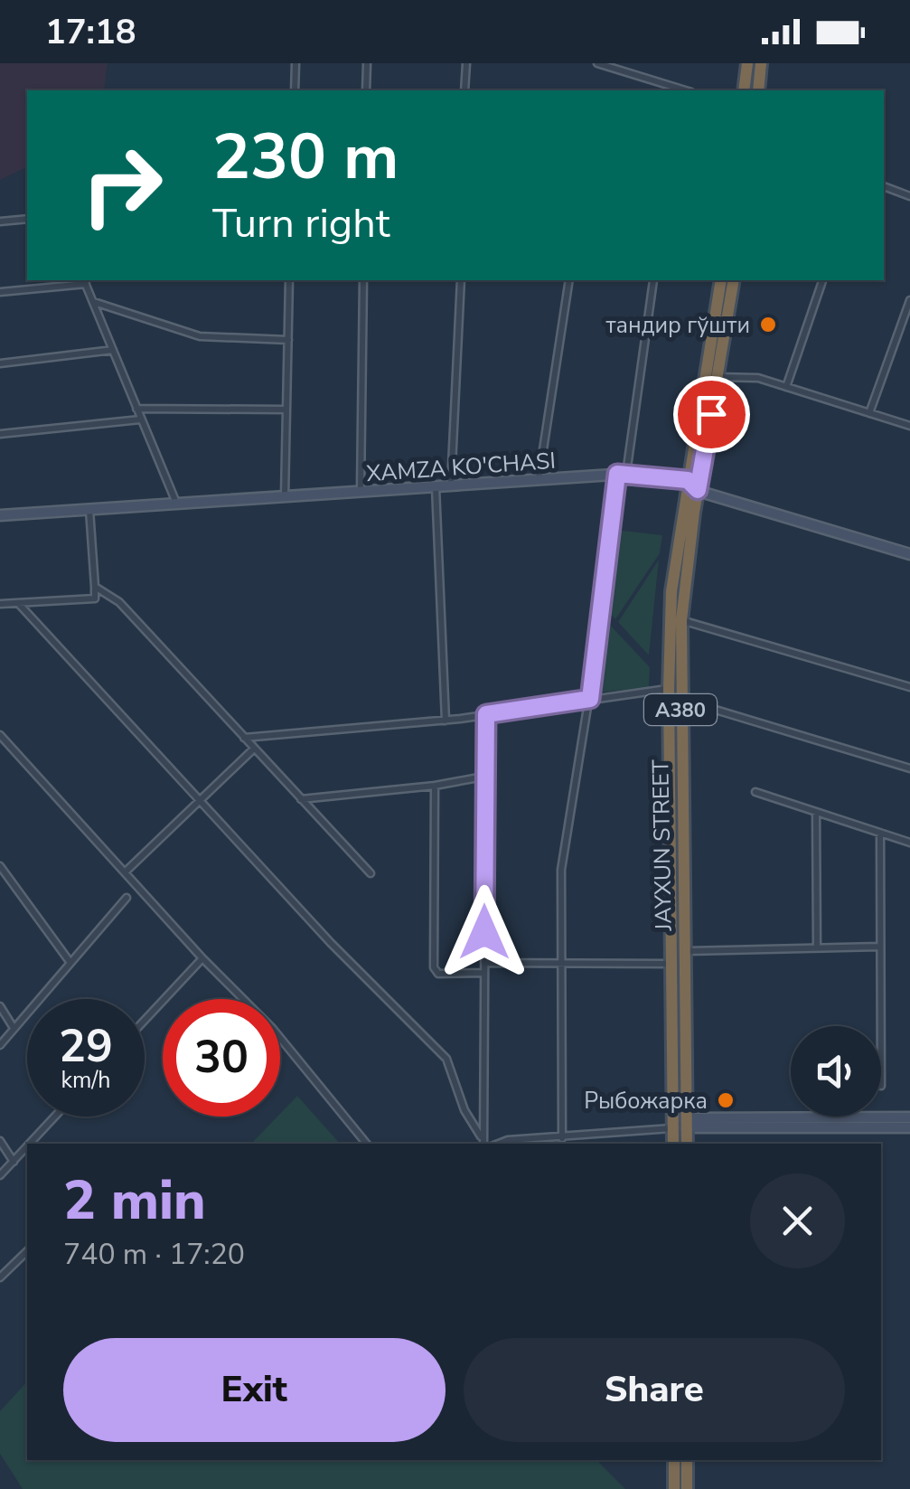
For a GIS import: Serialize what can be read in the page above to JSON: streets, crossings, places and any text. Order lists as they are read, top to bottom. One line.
{"streets":{"highway":["A380","JAYXUN STREET"],"street":["XAMZA KO'CHASI"]},"crossings":[["XAMZA KO'CHASI","JAYXUN STREET"]],"places":["тандир гўшти","Рыбожарка"],"page":{"status":"17:18","turn":["230 m","Turn right"],"speed":"29 km/h","limit":"30","heading":["2 min","740 m · 17:20"],"buttons":["Exit","Share"]}}
